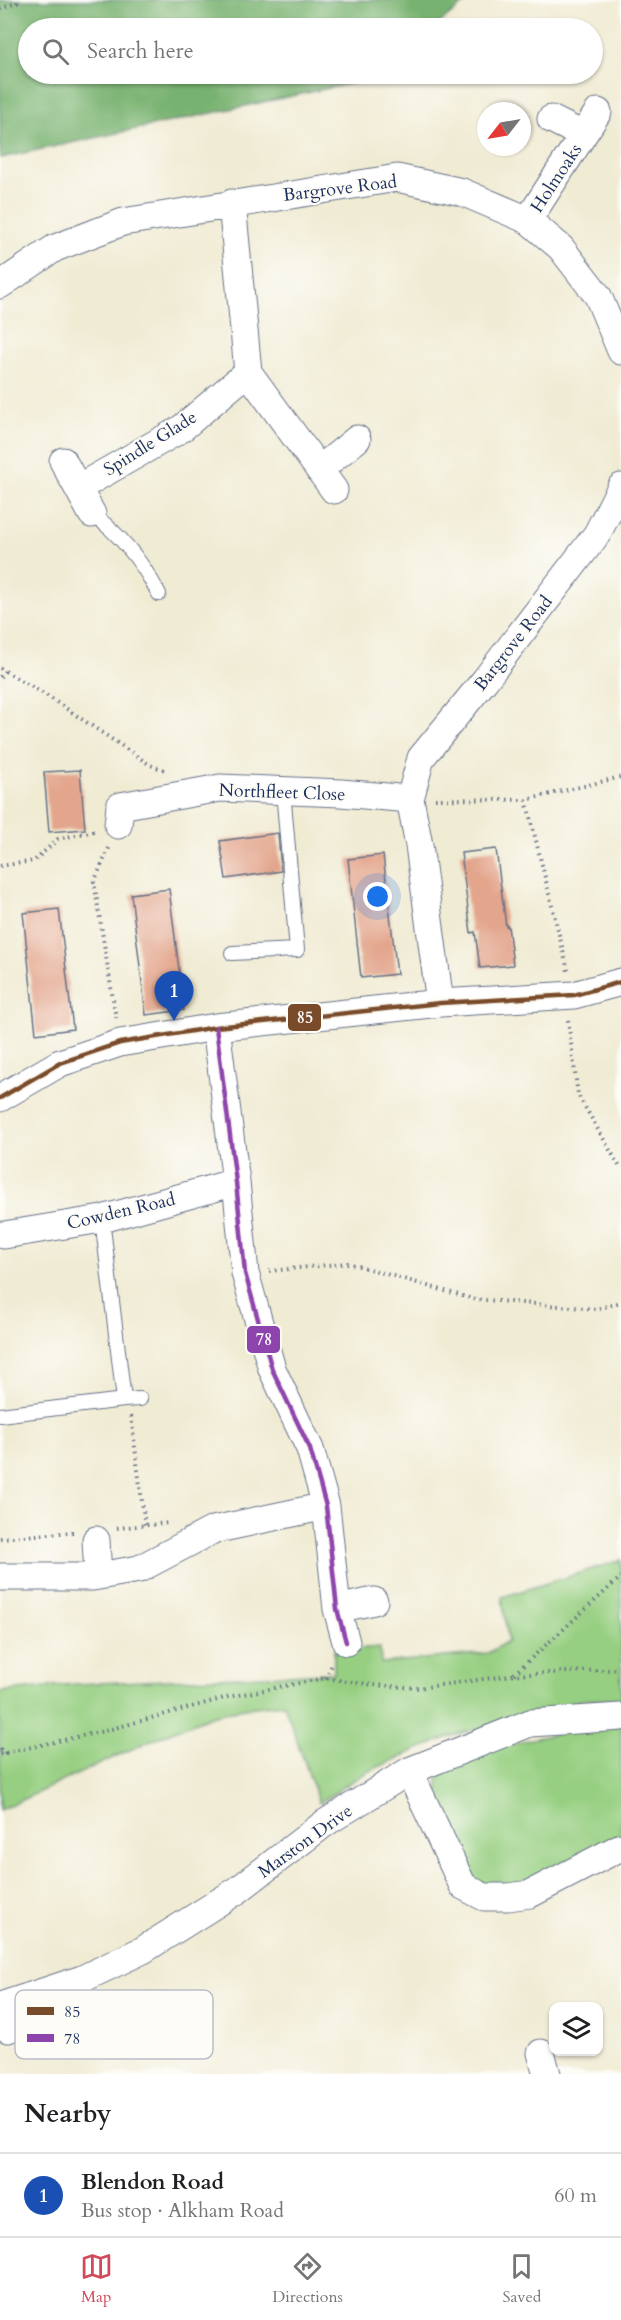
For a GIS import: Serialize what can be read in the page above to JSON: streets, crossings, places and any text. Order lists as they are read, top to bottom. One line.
{"streets":{"street":["Holmoaks","Bargrove Road","Spindle Glade","Northfleet Close","Cowden Road","Marston Drive"]},"crossings":[["Holmoaks","Bargrove Road"],["Bargrove Road","Northfleet Close"]],"lines":["transit line 85","transit line 78"],"legend":["85","78"],"north":"bottom left","page":{"search":"Search here","pins":"1","heading":"Nearby","list":[{"mark":"1","name":"Blendon Road","note":"Bus stop · Alkham Road","value":"60 m"}],"nav":["Map","Directions","Saved"]}}
